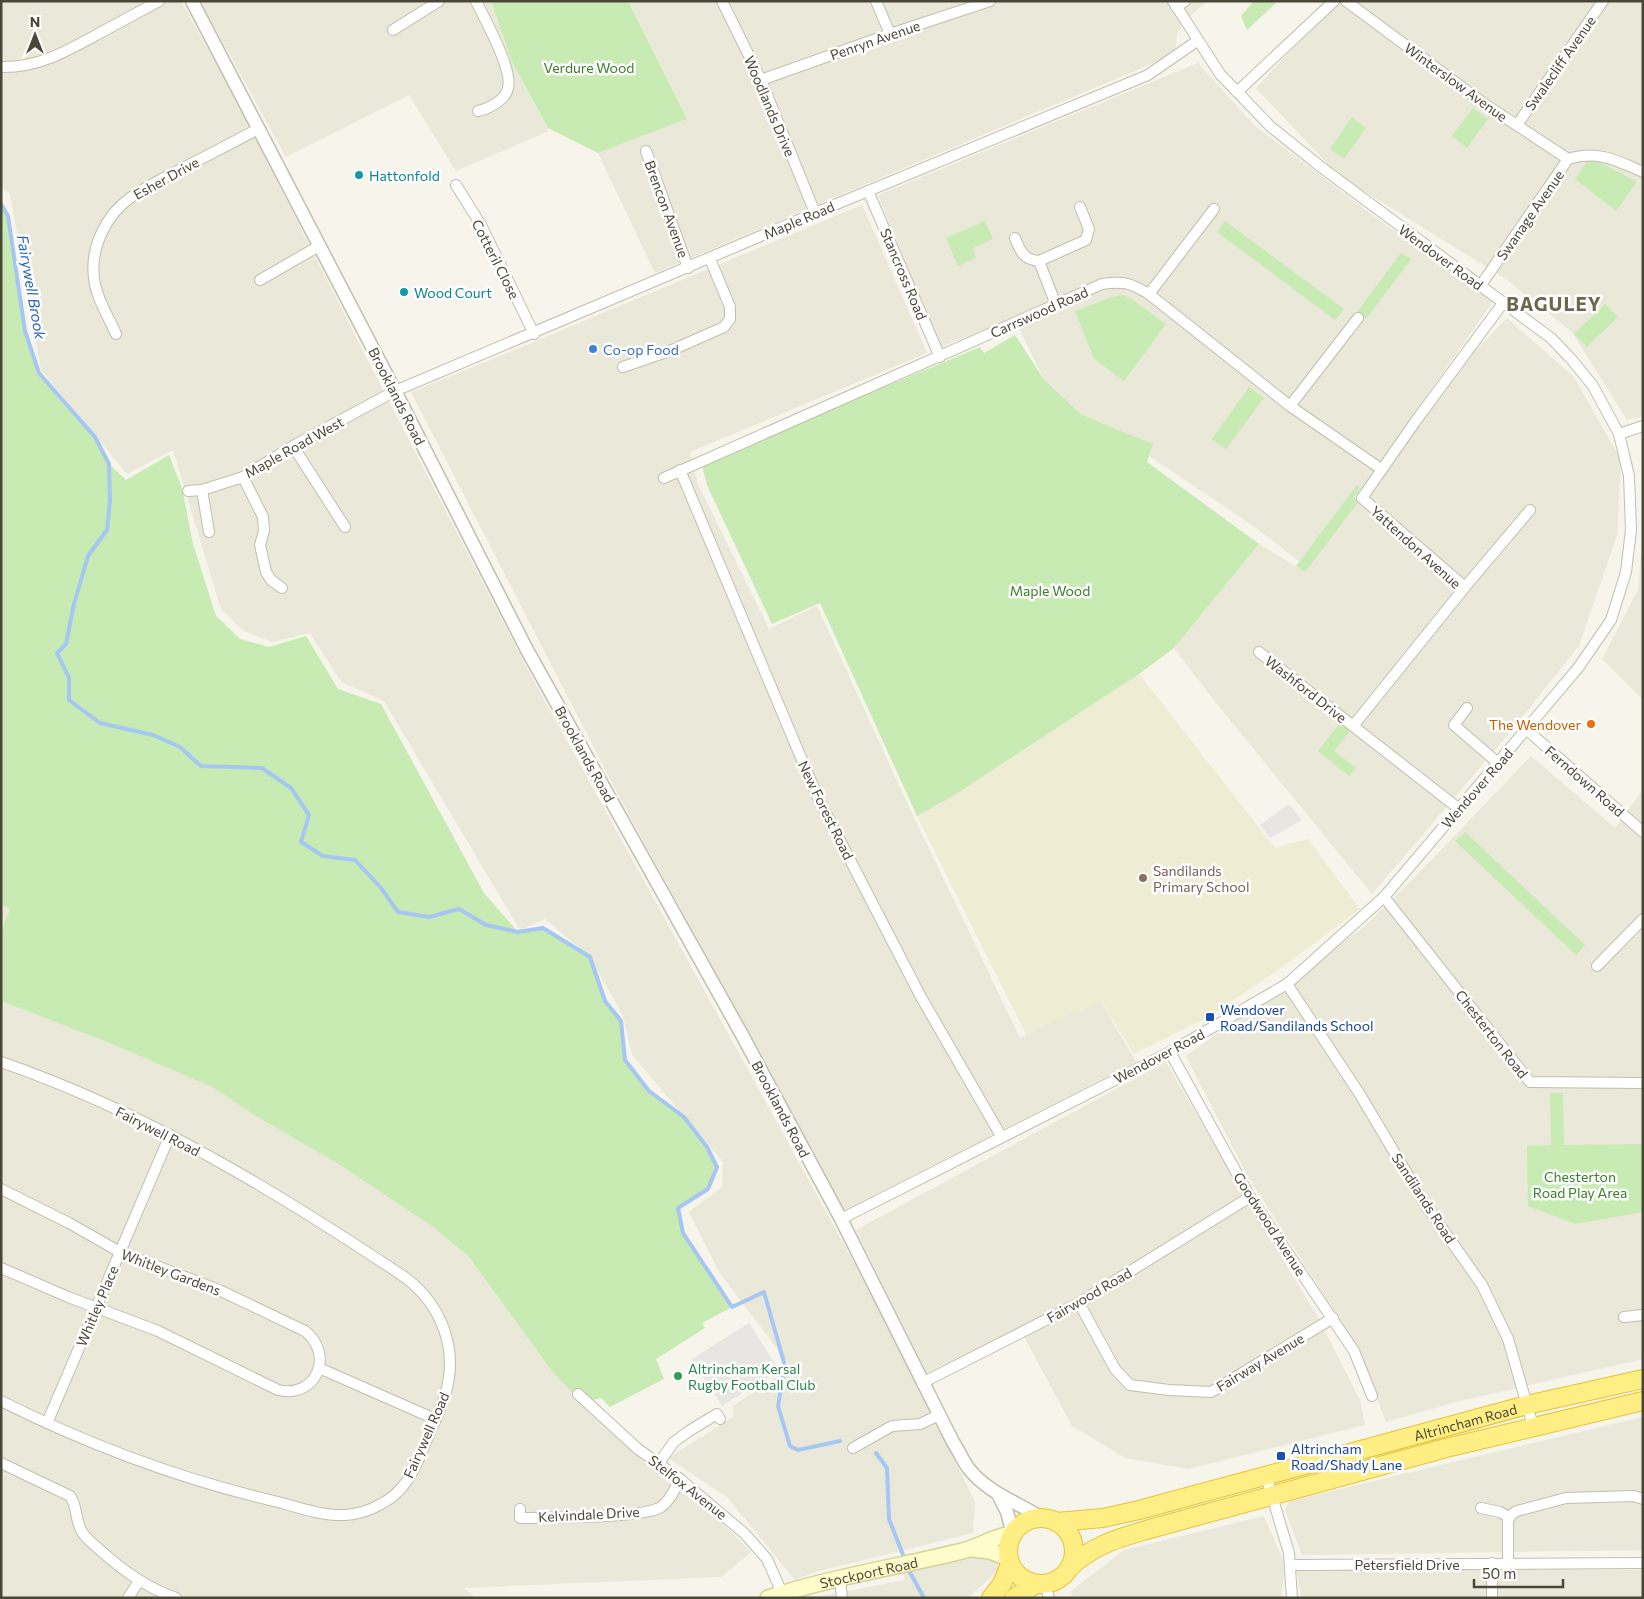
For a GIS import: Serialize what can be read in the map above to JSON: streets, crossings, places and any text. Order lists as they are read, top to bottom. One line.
{"streets":{"highway":["Altrincham Road"],"main road":["Stockport Road"],"street":["Penryn Avenue","Swalecliff Avenue","Winterslow Avenue","Woodlands Drive","Esher Drive","Brencon Avenue","Swanage Avenue","Maple Road","Wendover Road","Cotteril Close","Stancross Road","Carrswood Road","Brooklands Road","Maple Road West","Yattendon Avenue","Washford Drive","Ferndown Road","New Forest Road","Chesterton Road","Fairywell Road","Sandilands Road","Goodwood Avenue","Whitley Gardens","Fairwood Road","Whitley Place","Fairway Avenue","Stelfox Avenue","Kelvindale Drive","Petersfield Drive"]},"crossings":[["Penryn Avenue","Woodlands Drive"],["Swalecliff Avenue","Winterslow Avenue"],["Winterslow Avenue","Swanage Avenue"],["Woodlands Drive","Maple Road"],["Esher Drive","Brooklands Road"],["Brencon Avenue","Maple Road"],["Swanage Avenue","Wendover Road"],["Maple Road","Wendover Road"],["Maple Road","Cotteril Close"],["Maple Road","Stancross Road"],["Maple Road","Brooklands Road"],["Maple Road","Maple Road West"],["Wendover Road","Brooklands Road"],["Wendover Road","Yattendon Avenue"],["Wendover Road","Ferndown Road"],["Wendover Road","New Forest Road"],["Wendover Road","Chesterton Road"],["Wendover Road","Sandilands Road"],["Wendover Road","Goodwood Avenue"],["Stancross Road","Carrswood Road"],["Carrswood Road","Yattendon Avenue"],["Carrswood Road","New Forest Road"],["Brooklands Road","Maple Road West"],["Brooklands Road","Fairwood Road"],["Brooklands Road","Altrincham Road"],["Brooklands Road","Stockport Road"],["Yattendon Avenue","Washford Drive"],["Fairywell Road","Whitley Place"],["Sandilands Road","Altrincham Road"],["Goodwood Avenue","Fairwood Road"],["Goodwood Avenue","Fairway Avenue"],["Whitley Gardens","Whitley Place"],["Fairwood Road","Fairway Avenue"],["Altrincham Road","Stockport Road"],["Stelfox Avenue","Kelvindale Drive"],["Stelfox Avenue","Stockport Road"]],"districts":["BAGULEY"],"water":["Fairywell Brook"],"parks":["Verdure Wood","Maple Wood","Chesterton Road Play Area"],"places":{"other":["Hattonfold","Wood Court","Co-op Food","The Wendover","Sandilands Primary School","Altrincham Kersal Rugby Football Club"],"transit":["Wendover Road/Sandilands School","Altrincham Road/Shady Lane"]},"scale_bar":"50 m","north":"top"}
